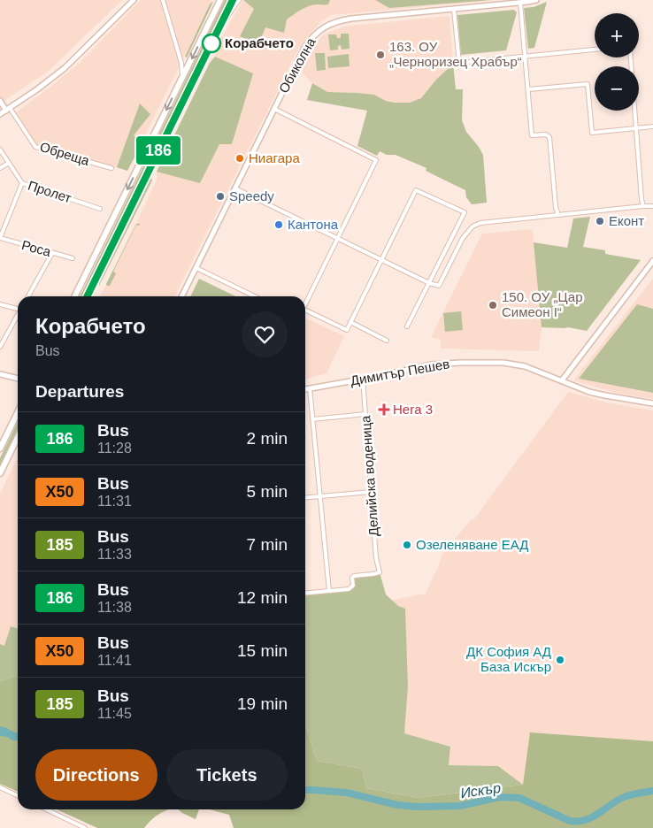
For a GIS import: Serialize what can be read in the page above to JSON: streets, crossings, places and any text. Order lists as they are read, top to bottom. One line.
{"streets":{"main road":["Обиколна","Димитър Пешев"],"street":["Обреща","Пролет","Роса","Делийска воденица"]},"crossings":[["Пролет","Роса"],["Димитър Пешев","Делийска воденица"]],"water":["Искър"],"places":{"other":["Корабчето","163. ОУ „Черноризец Храбър“","Ниагара","Speedy","Еконт","Кантона","150. ОУ „Цар Симеон I“","Озеленяване ЕАД","ДК София АД База Искър"],"health":["Hera 3"]},"lines":["bus line 186"],"page":{"on_map":"186","map_buttons":["+","−"],"heading":[["Корабчето","Bus"],"Departures"],"list":[{"mark":"186","name":"Bus","note":"11:28","value":"2 min"},{"mark":"Х50","name":"Bus","note":"11:31","value":"5 min"},{"mark":"185","name":"Bus","note":"11:33","value":"7 min"},{"mark":"186","name":"Bus","note":"11:38","value":"12 min"},{"mark":"Х50","name":"Bus","note":"11:41","value":"15 min"},{"mark":"185","name":"Bus","note":"11:45","value":"19 min"}],"buttons":["Directions","Tickets"]}}
